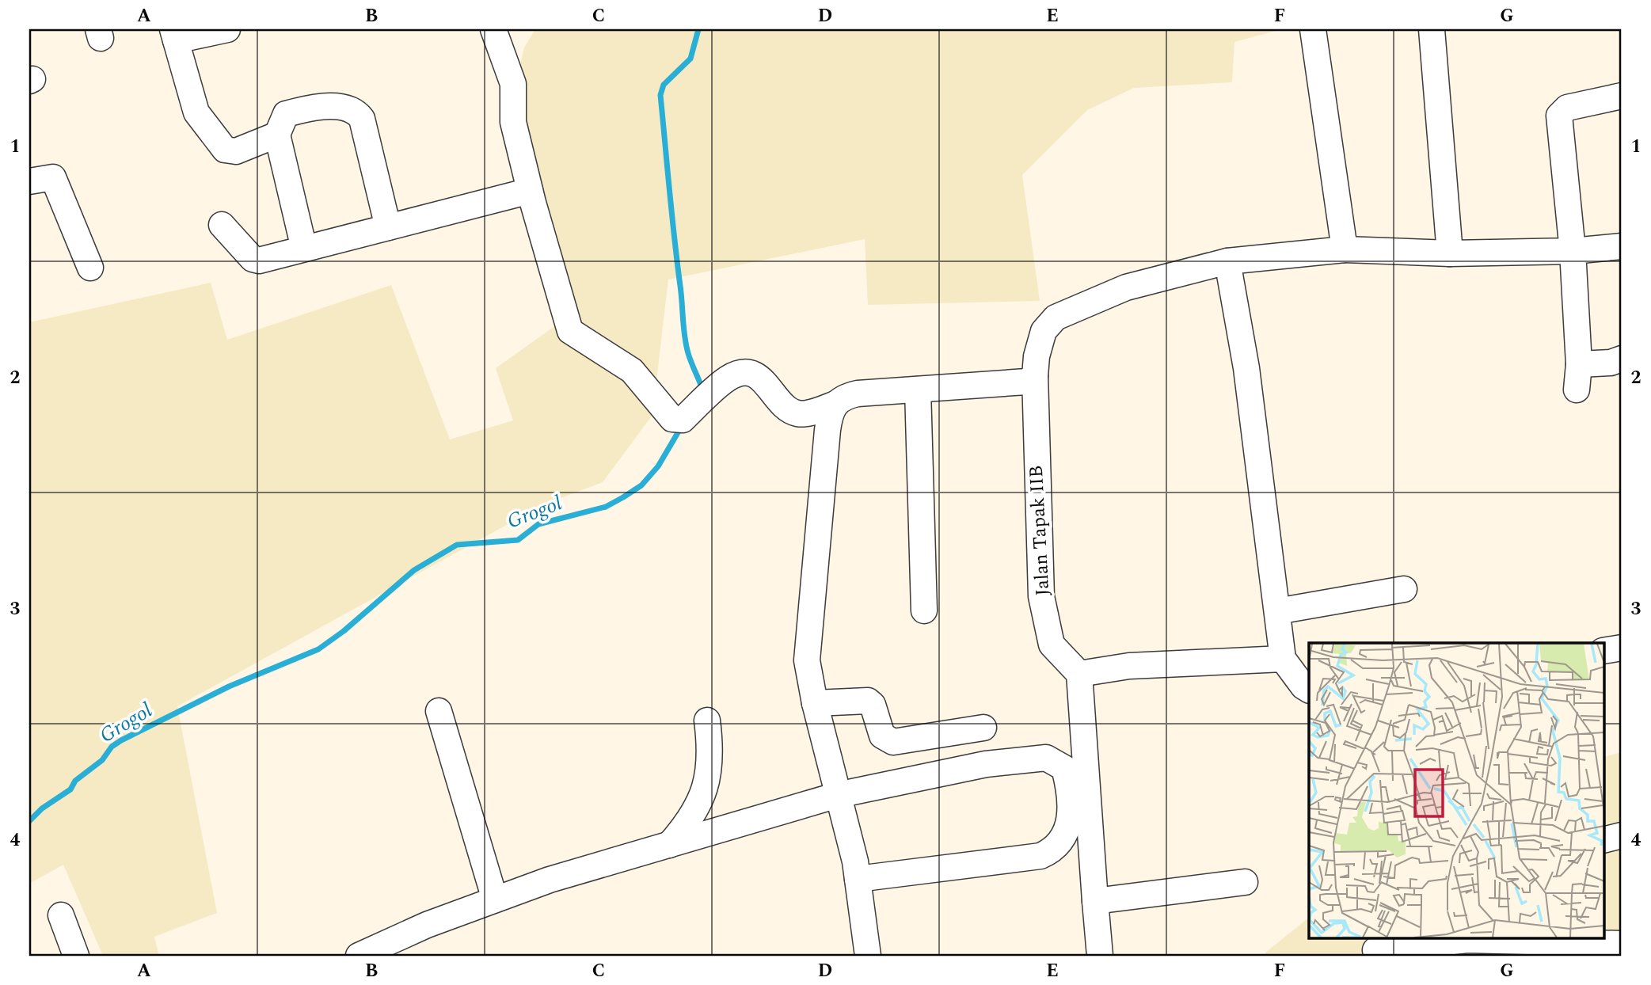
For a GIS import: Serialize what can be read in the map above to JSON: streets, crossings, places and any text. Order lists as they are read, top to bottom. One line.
{"streets":{"street":["Jalan Tapak IIB"]},"water":["Grogol"],"grid":{"columns":["A","B","C","D","E","F","G"],"rows":["1","2","3","4"]}}
